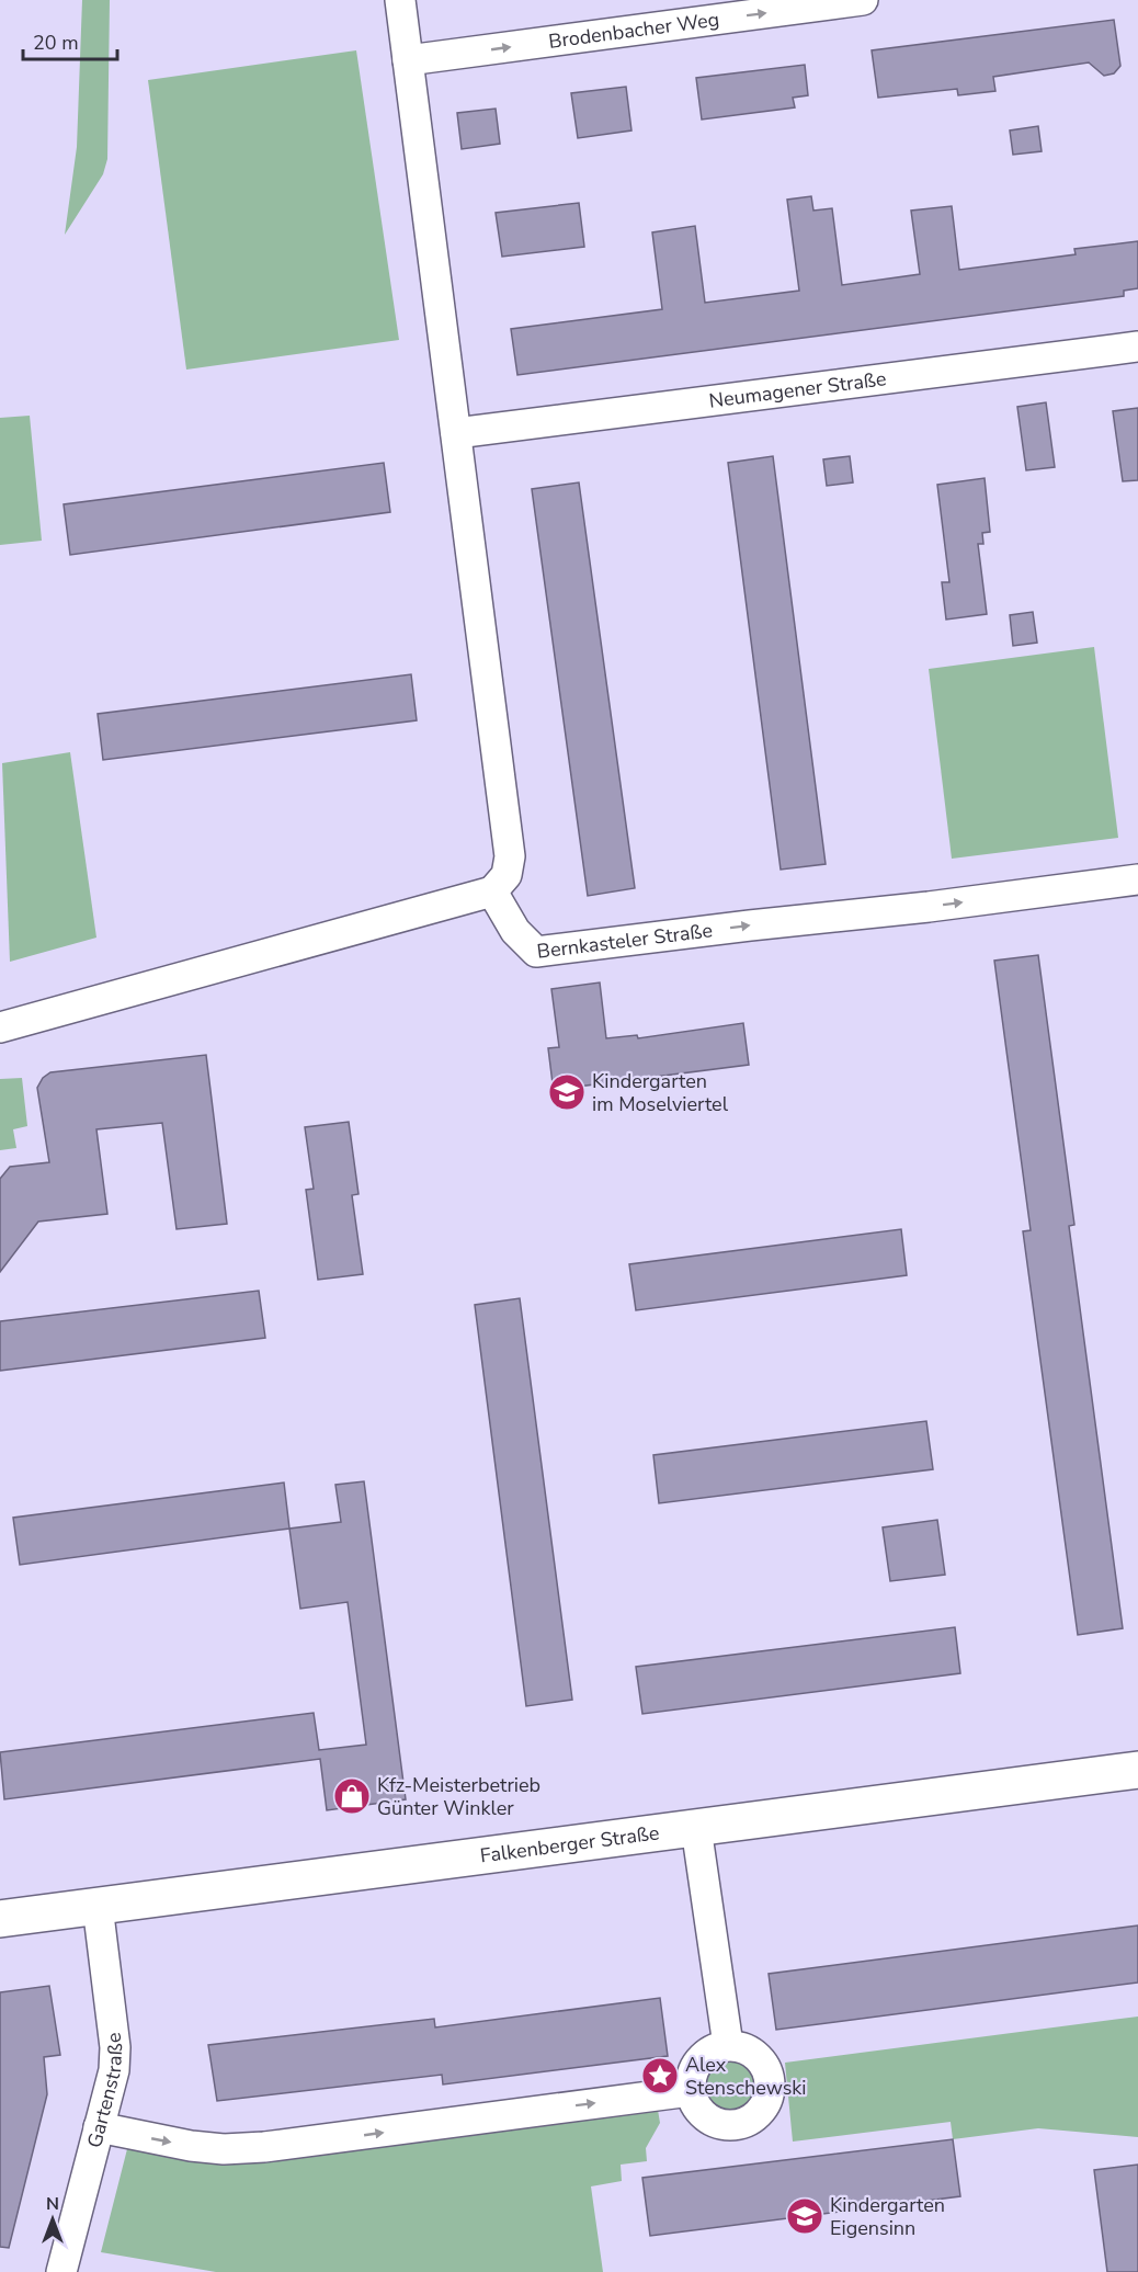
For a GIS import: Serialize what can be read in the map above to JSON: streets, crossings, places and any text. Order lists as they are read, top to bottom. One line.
{"streets":{"street":["Brodenbacher Weg","Neumagener Straße","Bernkasteler Straße","Falkenberger Straße","Gartenstraße"]},"crossings":[["Falkenberger Straße","Gartenstraße"]],"one_way":["Brodenbacher Weg","Bernkasteler Straße"],"places":{"school or university":["Kindergarten im Moselviertel","Kindergarten Eigensinn"],"shop":["Kfz-Meisterbetrieb Günter Winkler"],"place":["Alex Stenschewski"]},"scale_bar":"20 m","north":"top"}
